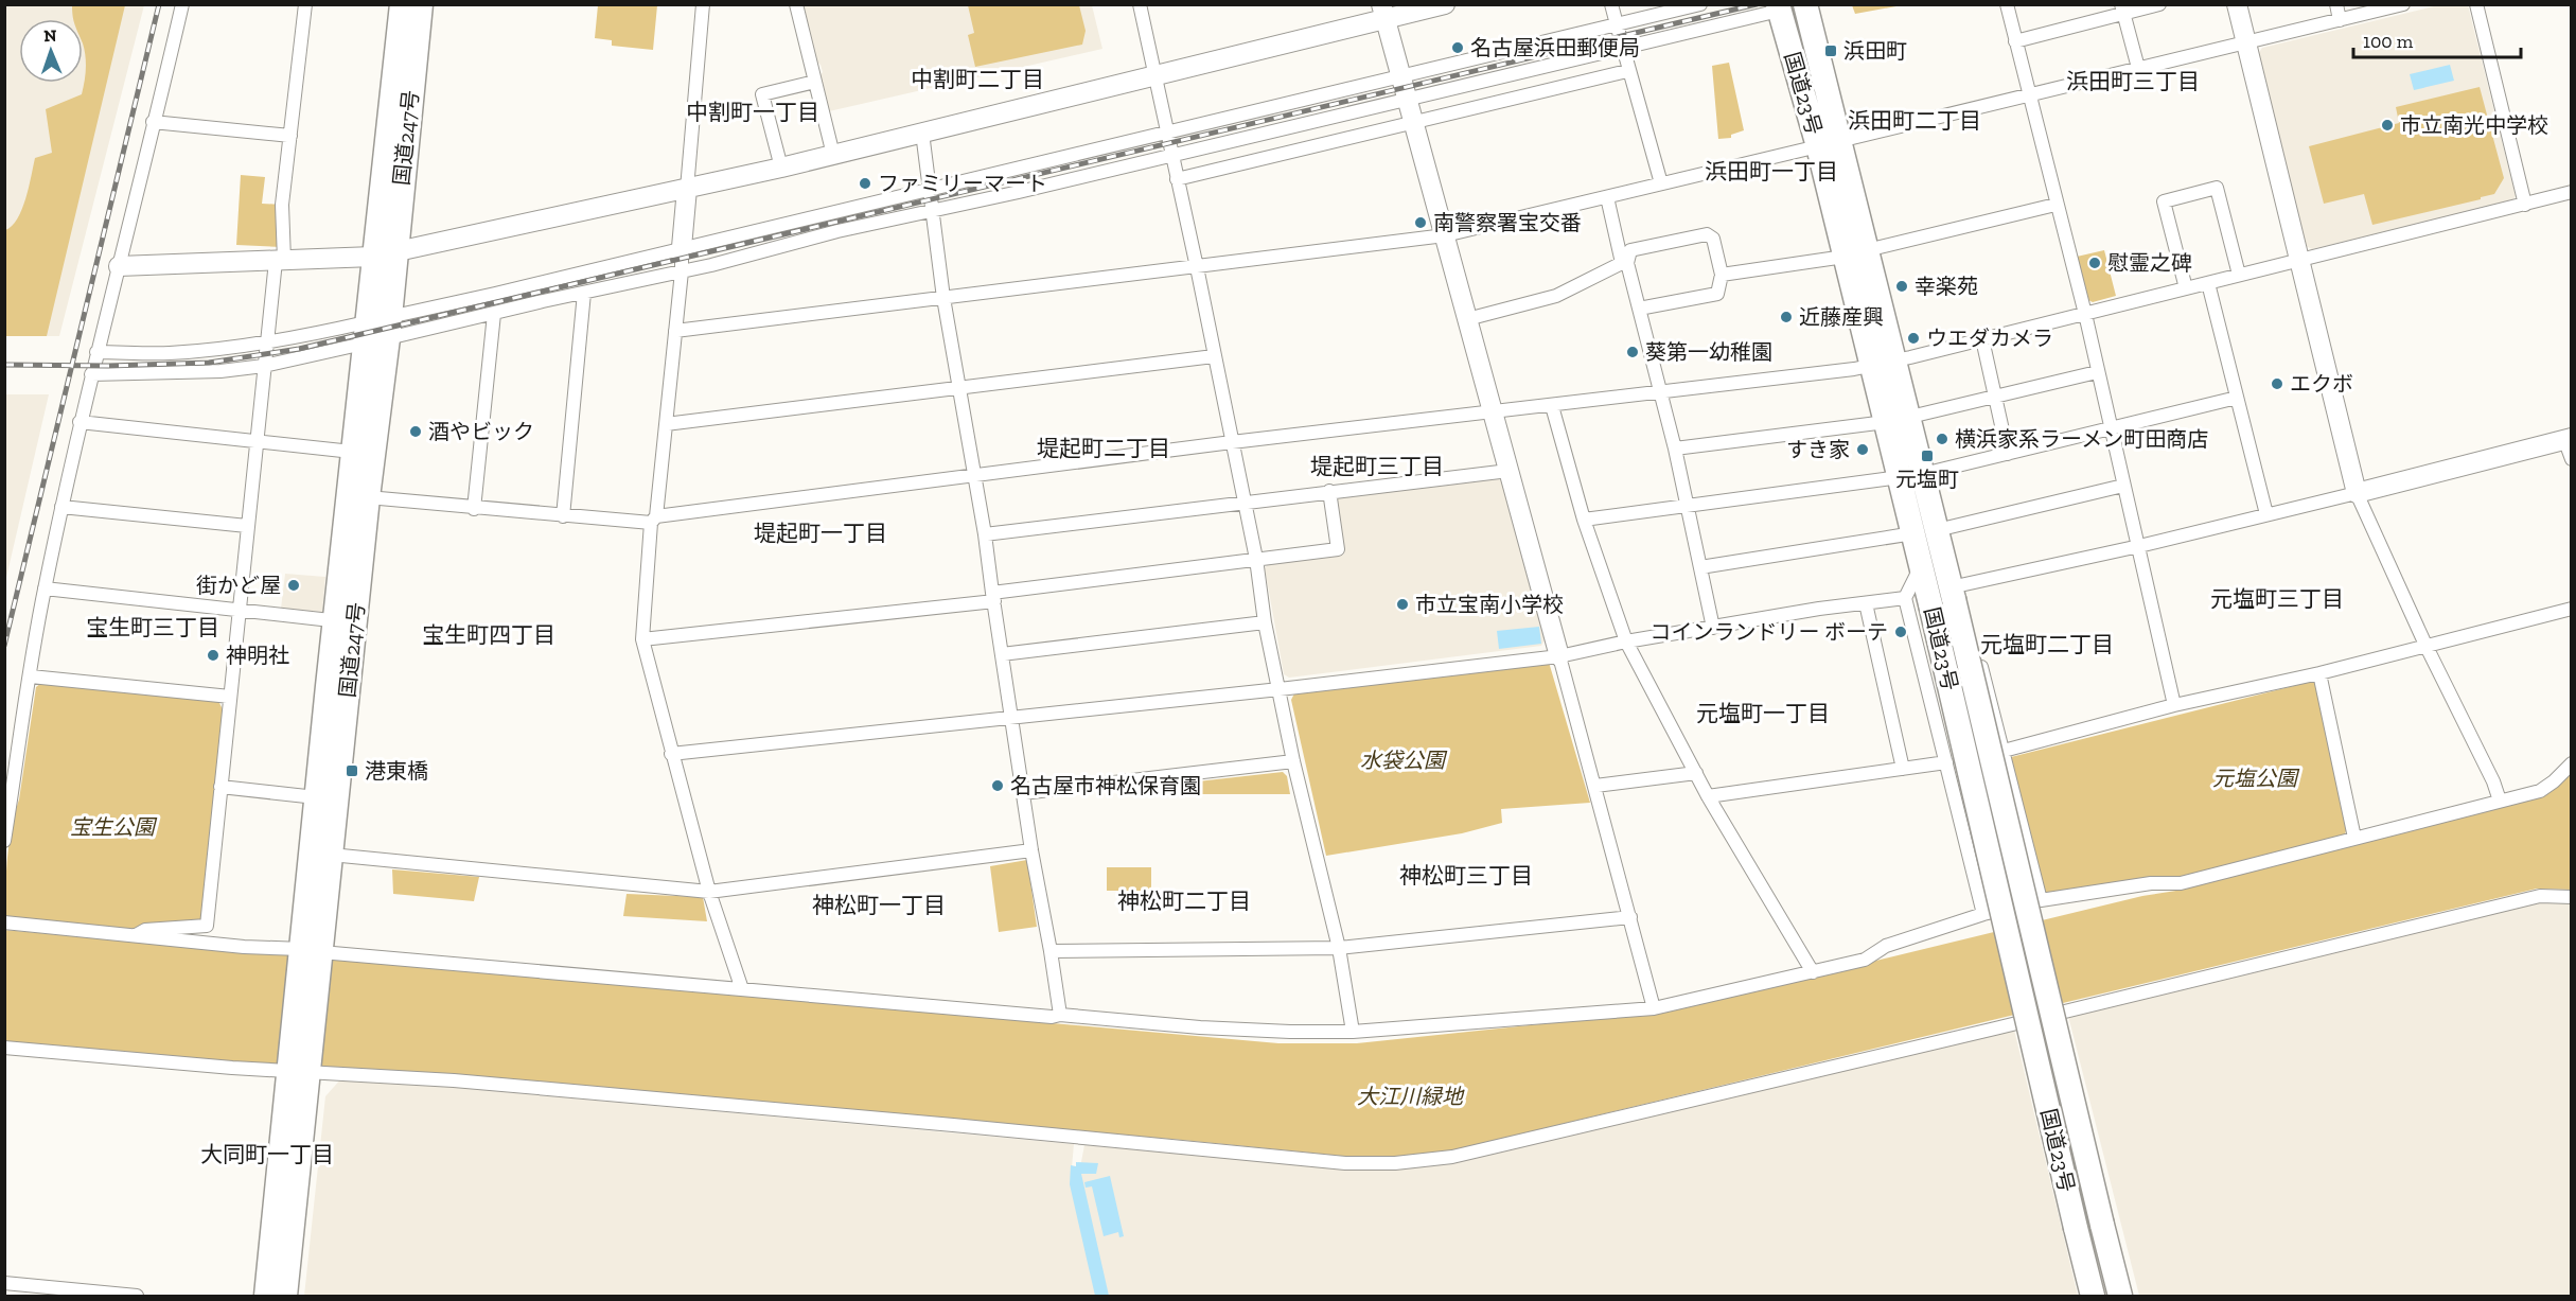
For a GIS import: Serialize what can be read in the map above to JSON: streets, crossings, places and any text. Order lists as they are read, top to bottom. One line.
{"streets":{"highway":["国道23号","国道247号"]},"districts":["中割町二丁目","浜田町三丁目","中割町一丁目","浜田町二丁目","浜田町一丁目","堤起町二丁目","堤起町三丁目","堤起町一丁目","元塩町三丁目","宝生町三丁目","宝生町四丁目","元塩町二丁目","元塩町一丁目","神松町三丁目","神松町二丁目","神松町一丁目","大同町一丁目"],"parks":["水袋公園","元塩公園","宝生公園","大江川緑地"],"places":{"other":["名古屋浜田郵便局","市立南光中学校","ファミリーマート","南警察署宝交番","慰霊之碑","幸楽苑","近藤産興","ウエダカメラ","葵第一幼稚園","エクボ","酒やビック","横浜家系ラーメン町田商店","すき家","街かど屋","市立宝南小学校","コインランドリー ボーテ","神明社","名古屋市神松保育園"],"transit":["浜田町","元塩町","港東橋"]},"scale_bar":"100 m","north":"top"}
